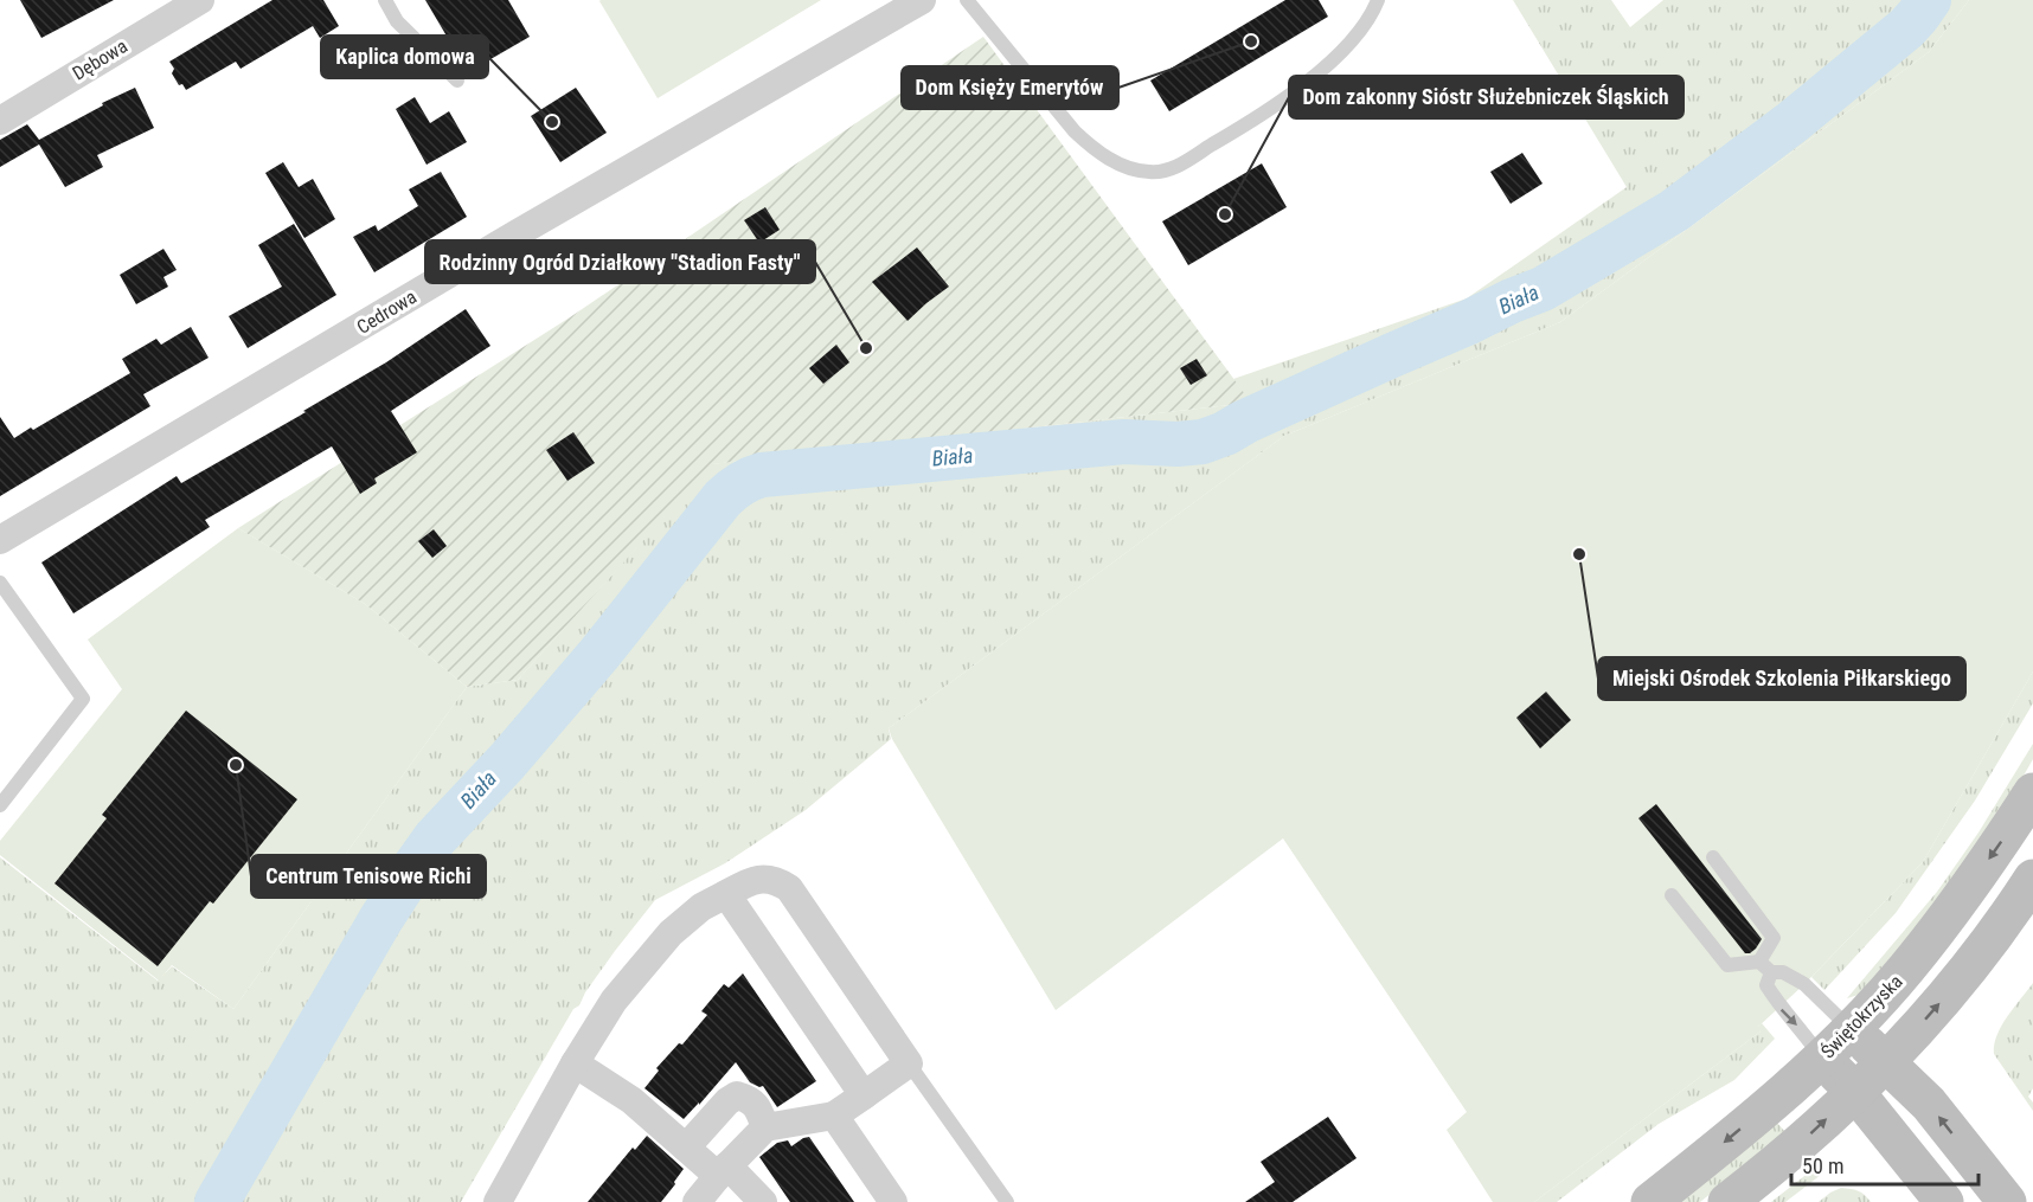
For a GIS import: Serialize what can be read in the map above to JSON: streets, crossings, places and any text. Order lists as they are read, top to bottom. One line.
{"streets":{"main road":["Świętokrzyska"],"street":["Dębowa","Cedrowa"]},"water":["Biała"],"places":["Dom Księży Emerytów","Kaplica domowa","Dom zakonny Sióstr Służebniczek Śląskich","Rodzinny Ogród Działkowy \"Stadion Fasty\"","Miejski Ośrodek Szkolenia Piłkarskiego","Centrum Tenisowe Richi"],"scale_bar":"50 m"}
